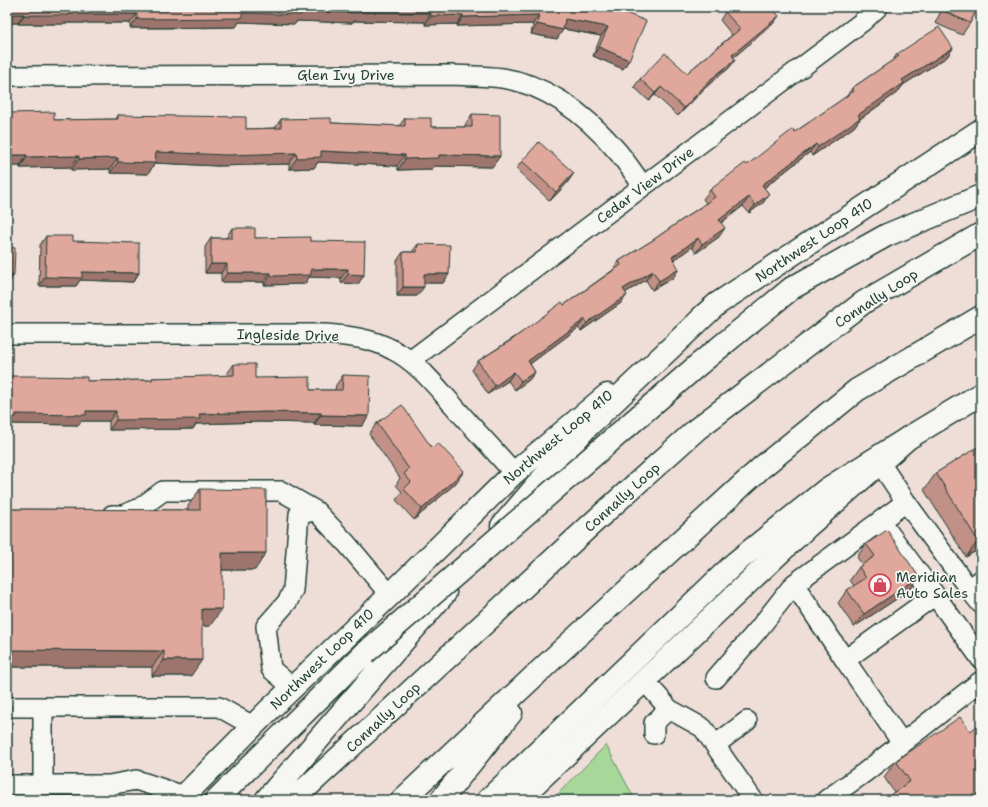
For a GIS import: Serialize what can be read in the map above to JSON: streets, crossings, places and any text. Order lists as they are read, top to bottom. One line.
{"streets":{"main road":["Northwest Loop 410","Connally Loop"],"street":["Glen Ivy Drive","Cedar View Drive","Ingleside Drive"]},"crossings":[["Glen Ivy Drive","Cedar View Drive"],["Cedar View Drive","Ingleside Drive"],["Northwest Loop 410","Ingleside Drive"]],"places":{"shop":["Meridian Auto Sales"]}}
